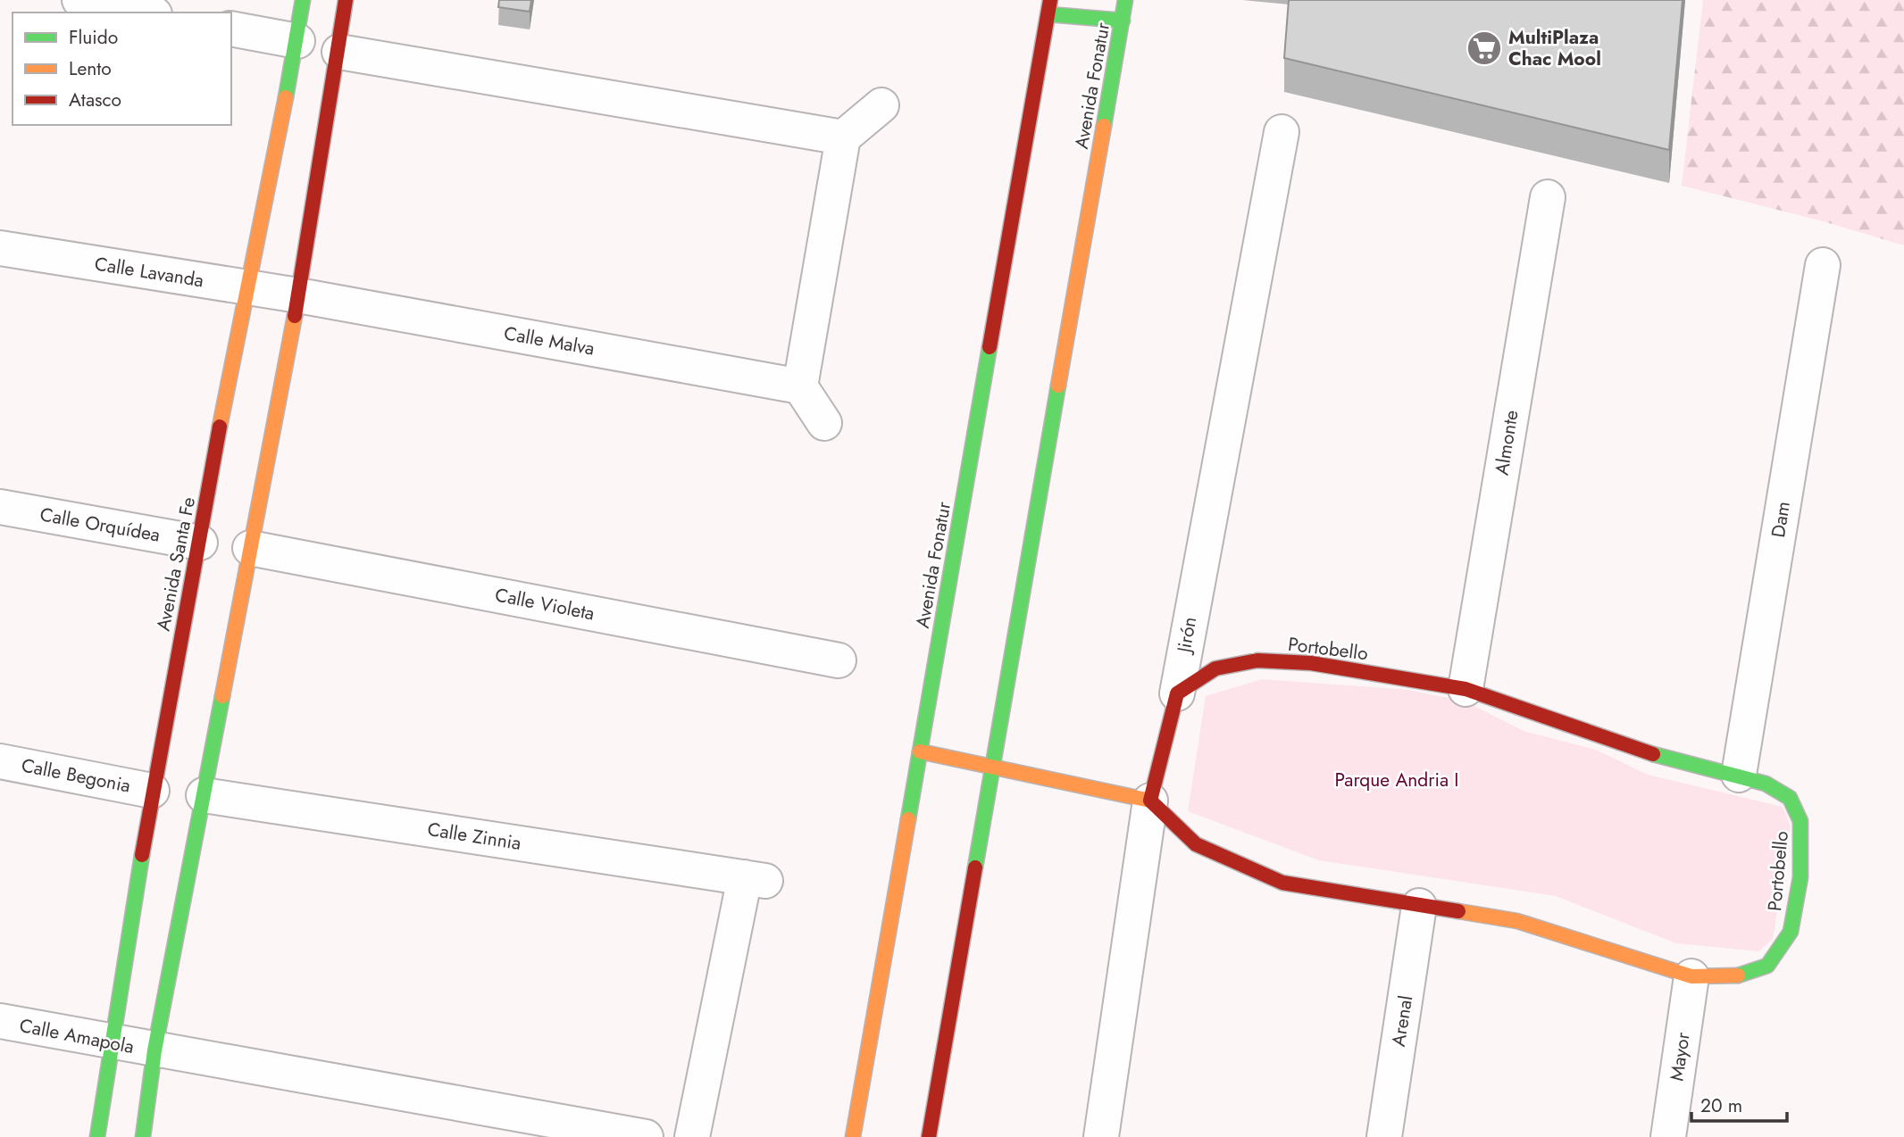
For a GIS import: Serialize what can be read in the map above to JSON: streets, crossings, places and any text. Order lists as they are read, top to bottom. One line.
{"streets":{"street":["Avenida Fonatur","Calle Lavanda","Calle Malva","Almonte","Dam","Calle Orquídea","Avenida Santa Fe","Calle Violeta","Jirón","Portobello","Calle Begonia","Calle Zinnia","Arenal","Calle Amapola","Mayor"]},"crossings":[["Calle Lavanda","Calle Malva"],["Calle Lavanda","Avenida Santa Fe"],["Almonte","Portobello"],["Dam","Portobello"],["Calle Orquídea","Avenida Santa Fe"],["Avenida Santa Fe","Calle Begonia"],["Avenida Santa Fe","Calle Amapola"],["Jirón","Portobello"],["Portobello","Arenal"],["Portobello","Mayor"]],"parks":["Parque Andria I"],"places":{"supermarket":["MultiPlaza Chac Mool"]},"legend":["Fluido","Lento","Atasco"],"scale_bar":"20 m"}
